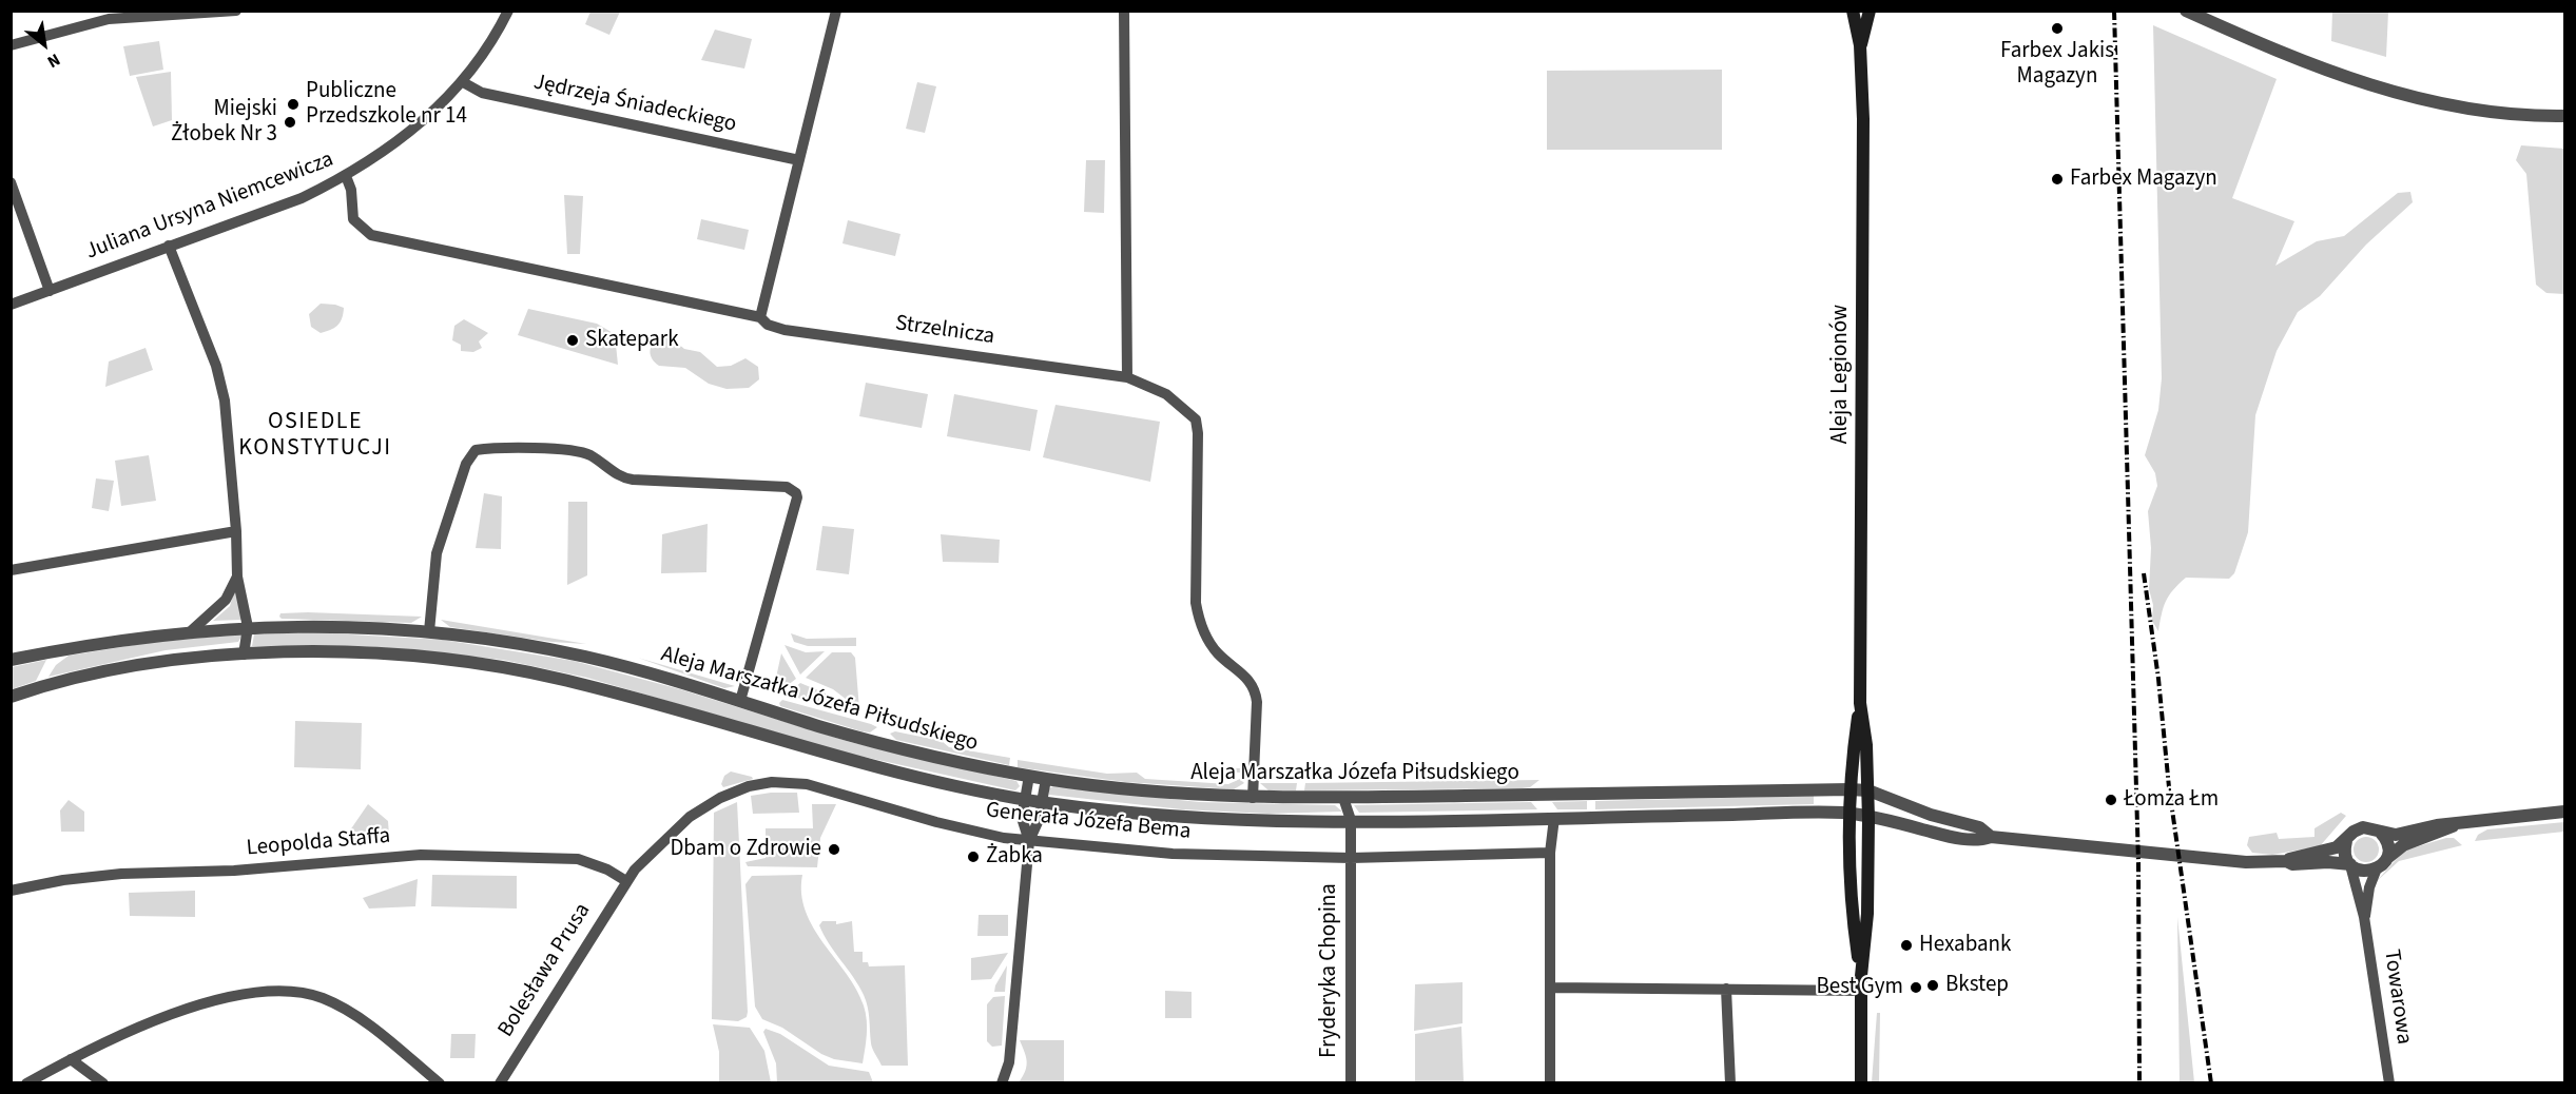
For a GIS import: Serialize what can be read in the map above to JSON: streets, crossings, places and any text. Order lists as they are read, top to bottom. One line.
{"streets":{"main road":["Aleja Legionów"],"street":["Jędrzeja Śniadeckiego","Juliana Ursyna Niemcewicza","Strzelnicza","Aleja Marszałka Józefa Piłsudskiego","Generała Józefa Bema","Leopolda Staffa","Bolesława Prusa","Fryderyka Chopina","Towarowa"]},"crossings":[["Jędrzeja Śniadeckiego","Juliana Ursyna Niemcewicza"],["Juliana Ursyna Niemcewicza","Strzelnicza"],["Strzelnicza","Aleja Marszałka Józefa Piłsudskiego"],["Aleja Legionów","Aleja Marszałka Józefa Piłsudskiego"],["Aleja Marszałka Józefa Piłsudskiego","Fryderyka Chopina"],["Aleja Marszałka Józefa Piłsudskiego","Towarowa"],["Generała Józefa Bema","Leopolda Staffa"],["Generała Józefa Bema","Bolesława Prusa"],["Generała Józefa Bema","Fryderyka Chopina"],["Leopolda Staffa","Bolesława Prusa"]],"districts":["OSIEDLE KONSTYTUCJI"],"places":["Farbex Jakis Magazyn","Publiczne Przedszkole nr 14","Miejski Żłobek Nr 3","Farbex Magazyn","Skatepark","Łomża Łm","Dbam o Zdrowie","Żabka","Hexabank","Bkstep","Best Gym"],"north":"bottom right"}
